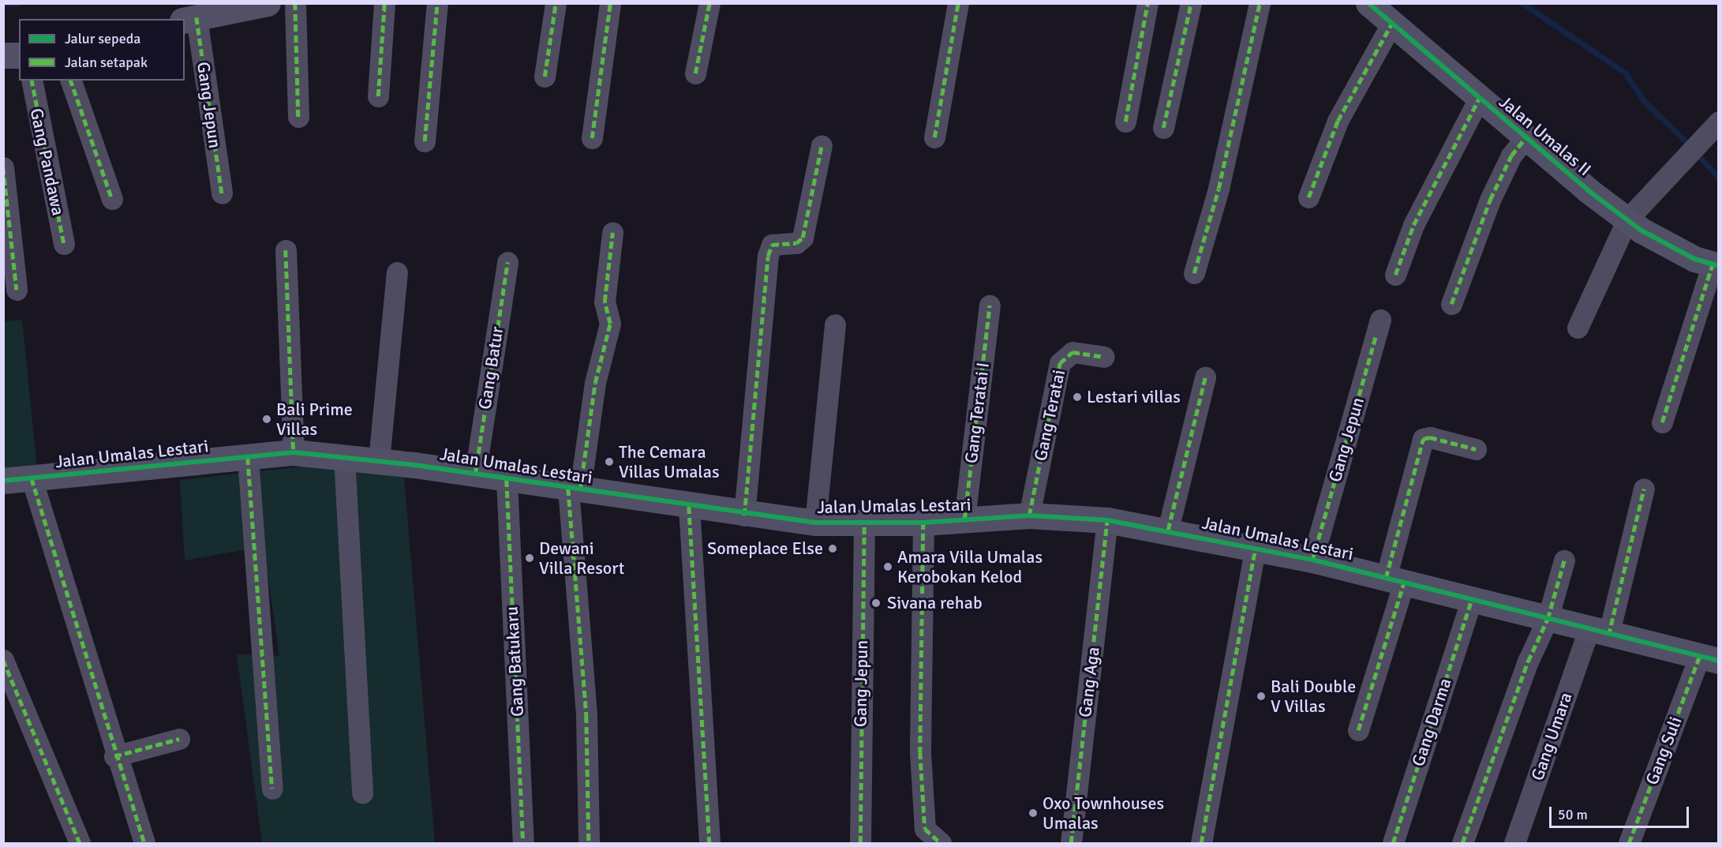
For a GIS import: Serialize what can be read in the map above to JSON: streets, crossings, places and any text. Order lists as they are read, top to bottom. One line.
{"streets":{"street":["Gang Jepun","Jalan Umalas II","Gang Pandawa","Gang Batur","Gang Teratai I","Gang Teratai","Jalan Umalas Lestari","Gang Batukaru","Gang Aga","Gang Darma","Gang Umara","Gang Suli"]},"crossings":[["Gang Jepun","Jalan Umalas Lestari"],["Gang Batur","Jalan Umalas Lestari"],["Gang Teratai I","Jalan Umalas Lestari"],["Gang Teratai","Jalan Umalas Lestari"],["Jalan Umalas Lestari","Gang Batukaru"],["Jalan Umalas Lestari","Gang Aga"],["Jalan Umalas Lestari","Gang Darma"],["Jalan Umalas Lestari","Gang Umara"],["Jalan Umalas Lestari","Gang Suli"]],"places":["Lestari villas","Bali Prime Villas","The Cemara Villas Umalas","Someplace Else","Dewani Villa Resort","Amara Villa Umalas Kerobokan Kelod","Sivana rehab","Bali Double V Villas","Oxo Townhouses Umalas"],"legend":["Jalur sepeda","Jalan setapak"],"scale_bar":"50 m"}
